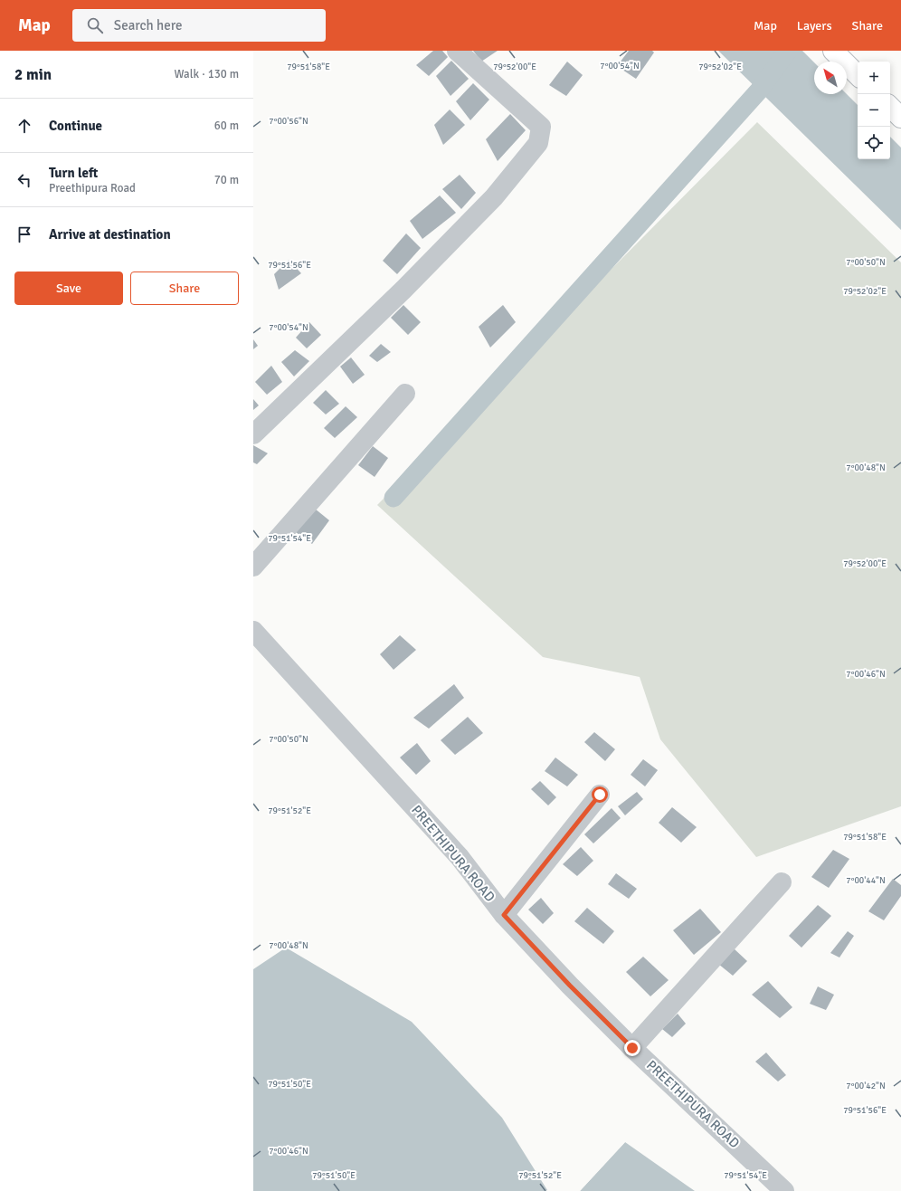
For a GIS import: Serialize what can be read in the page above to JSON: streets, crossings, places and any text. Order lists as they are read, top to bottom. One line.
{"streets":{"street":["PREETHIPURA ROAD"]},"north":"top left","page":{"header":"Map","search":"Search here","nav":["Map","Layers","Share"],"heading":["2 min","Walk · 130 m"],"map_buttons":["+","−"],"list":[["Continue","60 m"],["Turn left","Preethipura Road","70 m"],"Arrive at destination"],"buttons":["Save","Share"]},"coordinates":["7°00'54\"N","79°51'58\"E","79°52'00\"E","79°52'02\"E","7°00'56\"N","7°00'50\"N","79°51'56\"E","7°00'48\"N","79°51'54\"E","7°00'46\"N","79°51'52\"E","7°00'44\"N","79°51'50\"E","7°00'42\"N"]}
